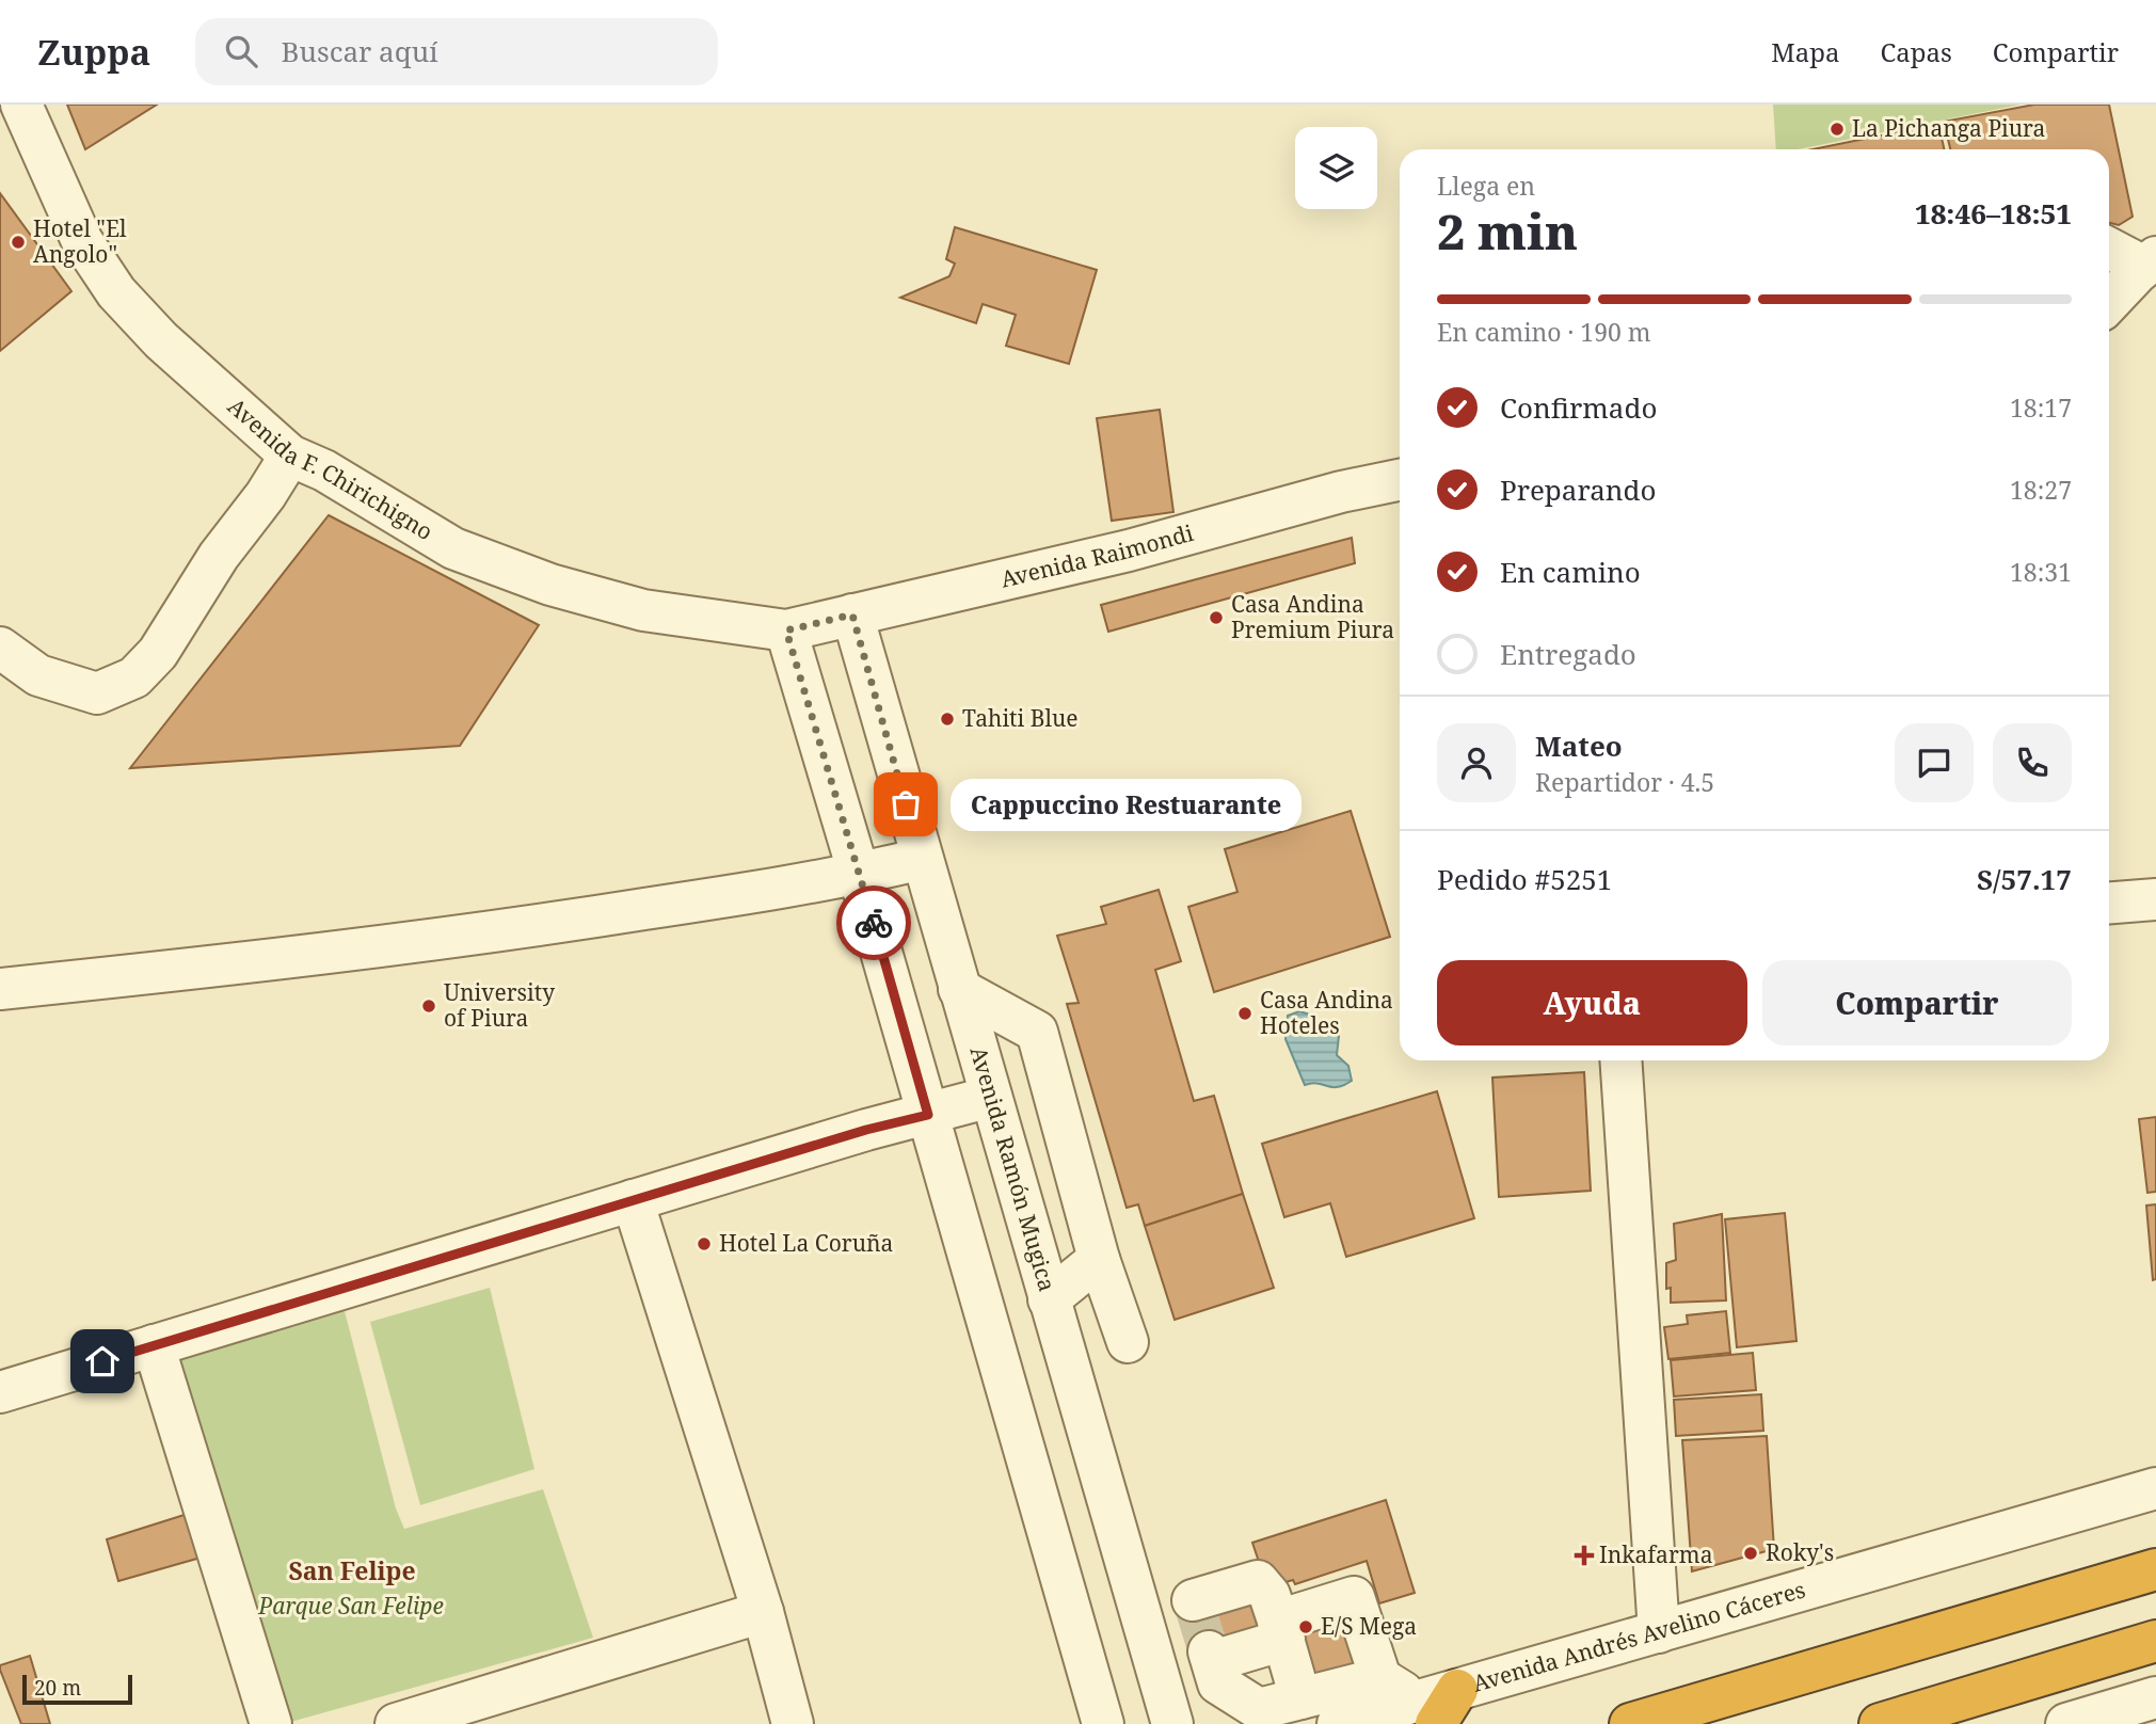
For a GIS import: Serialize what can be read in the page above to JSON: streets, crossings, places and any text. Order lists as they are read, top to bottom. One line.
{"streets":{"street":["Avenida F. Chirichigno","Avenida Raimondi","Avenida Ramón Mugica","Avenida Andrés Avelino Cáceres"]},"crossings":[["Avenida F. Chirichigno","Avenida Raimondi"],["Avenida Raimondi","Avenida Ramón Mugica"]],"districts":["San Felipe"],"parks":["Parque San Felipe"],"places":{"other":["La Pichanga Piura","Hotel \"El Angolo\"","Casa Andina Premium Piura","Tahiti Blue","Cappuccino Restuarante","University of Piura","Casa Andina Hoteles","Hotel La Coruña","Roky's","E/S Mega"],"health":["Inkafarma"]},"scale_bar":"20 m","page":{"header":"Zuppa","search":"Buscar aquí","nav":["Mapa","Capas","Compartir"],"heading":["2 min","Llega en","18:46–18:51"],"panel":["Mateo","Repartidor · 4.5","Pedido #5251","S/57.17"],"bar":"En camino · 190 m","list":[["Confirmado","18:17"],["Preparando","18:27"],["En camino","18:31"],"Entregado"],"bubble":"Cappuccino Restuarante","buttons":["Ayuda","Compartir"],"scale":"20 m"}}
